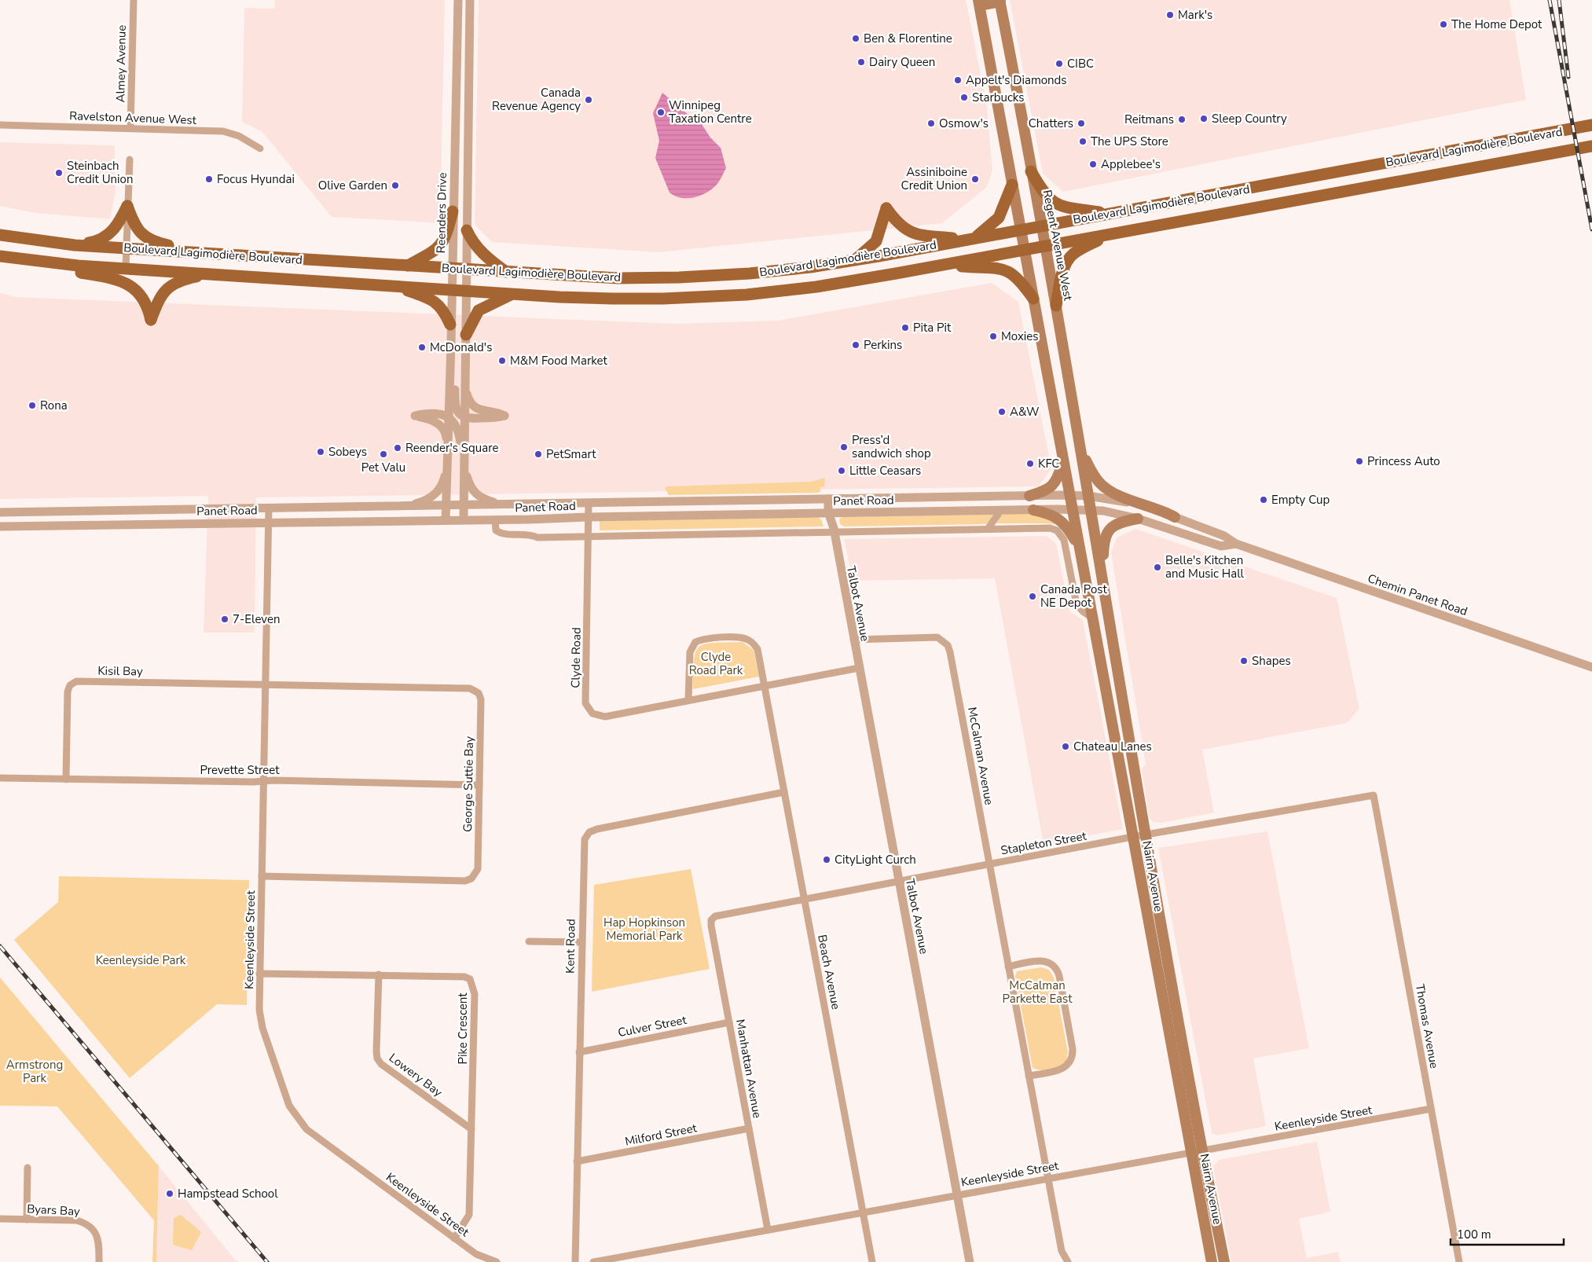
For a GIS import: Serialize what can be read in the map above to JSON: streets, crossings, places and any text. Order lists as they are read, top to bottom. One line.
{"streets":{"main road":["Boulevard Lagimodière Boulevard","Regent Avenue West","Nairn Avenue"],"street":["Almey Avenue","Ravelston Avenue West","Reenders Drive","Panet Road","Chemin Panet Road","Talbot Avenue","Clyde Road","Kisil Bay","McCalman Avenue","Prevette Street","George Suttie Bay","Stapleton Street","Keenleyside Street","Kent Road","Beach Avenue","Culver Street","Thomas Avenue","Pike Crescent","Manhattan Avenue","Lowery Bay","Milford Street","Byars Bay"]},"crossings":[["Almey Avenue","Ravelston Avenue West"],["Boulevard Lagimodière Boulevard","Reenders Drive"],["Boulevard Lagimodière Boulevard","Regent Avenue West"],["Reenders Drive","Panet Road"],["Regent Avenue West","Panet Road"],["Regent Avenue West","Chemin Panet Road"],["Regent Avenue West","Nairn Avenue"],["Panet Road","Chemin Panet Road"],["Panet Road","Talbot Avenue"],["Panet Road","Clyde Road"],["Panet Road","Nairn Avenue"],["Panet Road","Keenleyside Street"],["Chemin Panet Road","Nairn Avenue"],["Talbot Avenue","Clyde Road"],["Talbot Avenue","McCalman Avenue"],["Talbot Avenue","Stapleton Street"],["Talbot Avenue","Keenleyside Street"],["Clyde Road","Beach Avenue"],["Kisil Bay","Prevette Street"],["Kisil Bay","George Suttie Bay"],["Kisil Bay","Keenleyside Street"],["McCalman Avenue","Stapleton Street"],["McCalman Avenue","Keenleyside Street"],["Prevette Street","George Suttie Bay"],["Prevette Street","Keenleyside Street"],["George Suttie Bay","Keenleyside Street"],["Stapleton Street","Nairn Avenue"],["Stapleton Street","Beach Avenue"],["Stapleton Street","Thomas Avenue"],["Stapleton Street","Manhattan Avenue"],["Nairn Avenue","Keenleyside Street"],["Keenleyside Street","Beach Avenue"],["Keenleyside Street","Thomas Avenue"],["Keenleyside Street","Pike Crescent"],["Keenleyside Street","Manhattan Avenue"],["Kent Road","Beach Avenue"],["Kent Road","Culver Street"],["Kent Road","Milford Street"],["Culver Street","Manhattan Avenue"],["Pike Crescent","Lowery Bay"],["Manhattan Avenue","Milford Street"]],"parks":["Clyde Road Park","Hap Hopkinson Memorial Park","Keenleyside Park","McCalman Parkette East","Armstrong Park"],"places":["Mark's","The Home Depot","Ben & Florentine","Dairy Queen","CIBC","Appelt's Diamonds","Starbucks","Canada Revenue Agency","Winnipeg Taxation Centre","Sleep Country","Reitmans","Osmow's","Chatters","The UPS Store","Applebee's","Steinbach Credit Union","Focus Hyundai","Assiniboine Credit Union","Olive Garden","Pita Pit","Moxies","Perkins","McDonald's","M&M Food Market","Rona","A&W","Press’d sandwich shop","Reender's Square","Sobeys","Pet Valu","PetSmart","Princess Auto","KFC","Little Ceasars","Empty Cup","Belle's Kitchen and Music Hall","Canada Post NE Depot","7-Eleven","Shapes","Chateau Lanes","CityLight Curch","Hampstead School"],"scale_bar":"100 m"}
